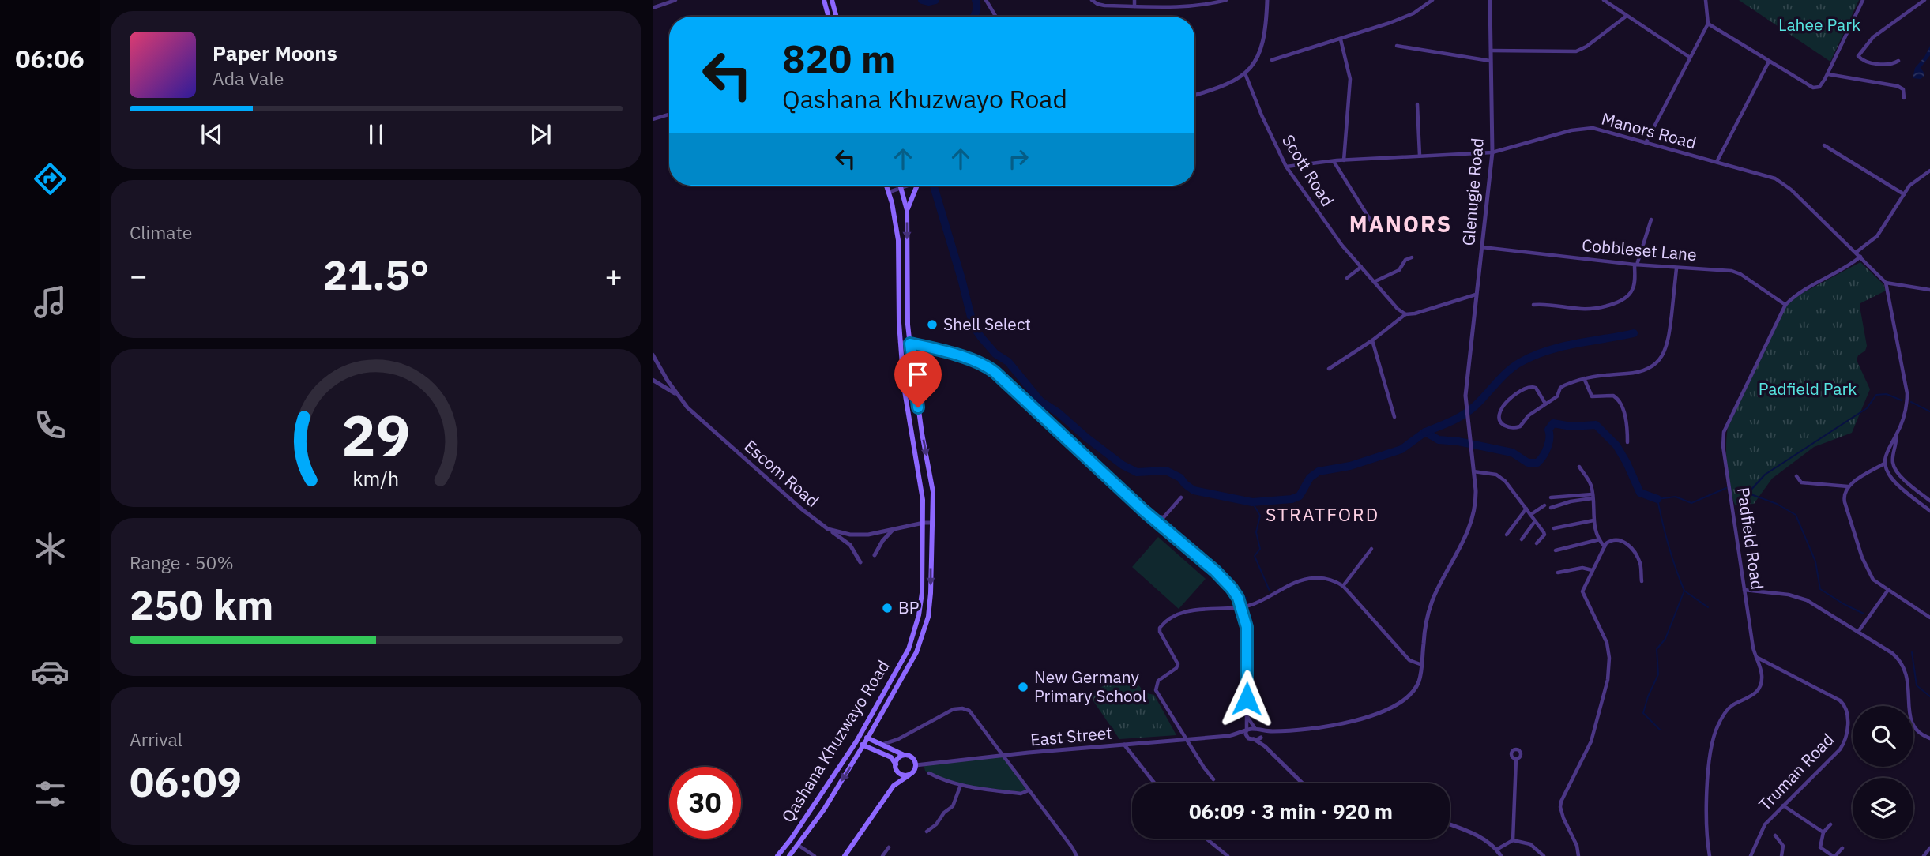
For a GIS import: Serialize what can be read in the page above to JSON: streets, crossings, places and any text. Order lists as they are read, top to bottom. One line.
{"streets":{"main road":["Qashana Khuzwayo Road"],"street":["Manors Road","Scott Road","Glenugie Road","Cobbleset Lane","Escom Road","Padfield Road","East Street","Truman Road"]},"crossings":[["Manors Road","Scott Road"],["Manors Road","Glenugie Road"],["Manors Road","Padfield Road"],["Glenugie Road","Cobbleset Lane"],["Cobbleset Lane","Padfield Road"],["Escom Road","Qashana Khuzwayo Road"],["Padfield Road","Truman Road"]],"districts":["MANORS","STRATFORD"],"parks":["Lahee Park","Padfield Park"],"places":["Shell Select","BP","New Germany Primary School"],"page":{"tabs":"06:06","turn":["820 m","Qashana Khuzwayo Road"],"song":["Paper Moons","Ada Vale"],"tile":["Climate",["Range · 50%","250 km"],["Arrival","06:09"]],"heat":["−","21.5°","+"],"limit":"30","trip":"06:09 · 3 min · 920 m","gauge":["29","km/h"]}}
